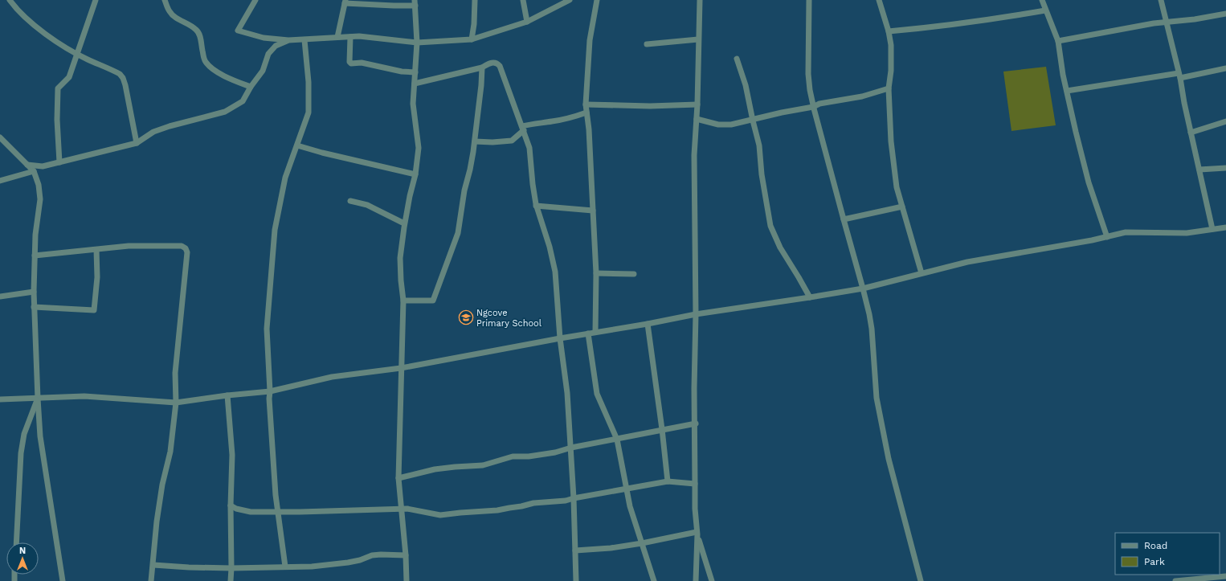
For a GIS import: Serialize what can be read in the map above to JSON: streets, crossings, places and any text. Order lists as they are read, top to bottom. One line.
{"places":{"school or university":["Ngcove Primary School"]},"legend":["Road","Park"],"north":"top"}
